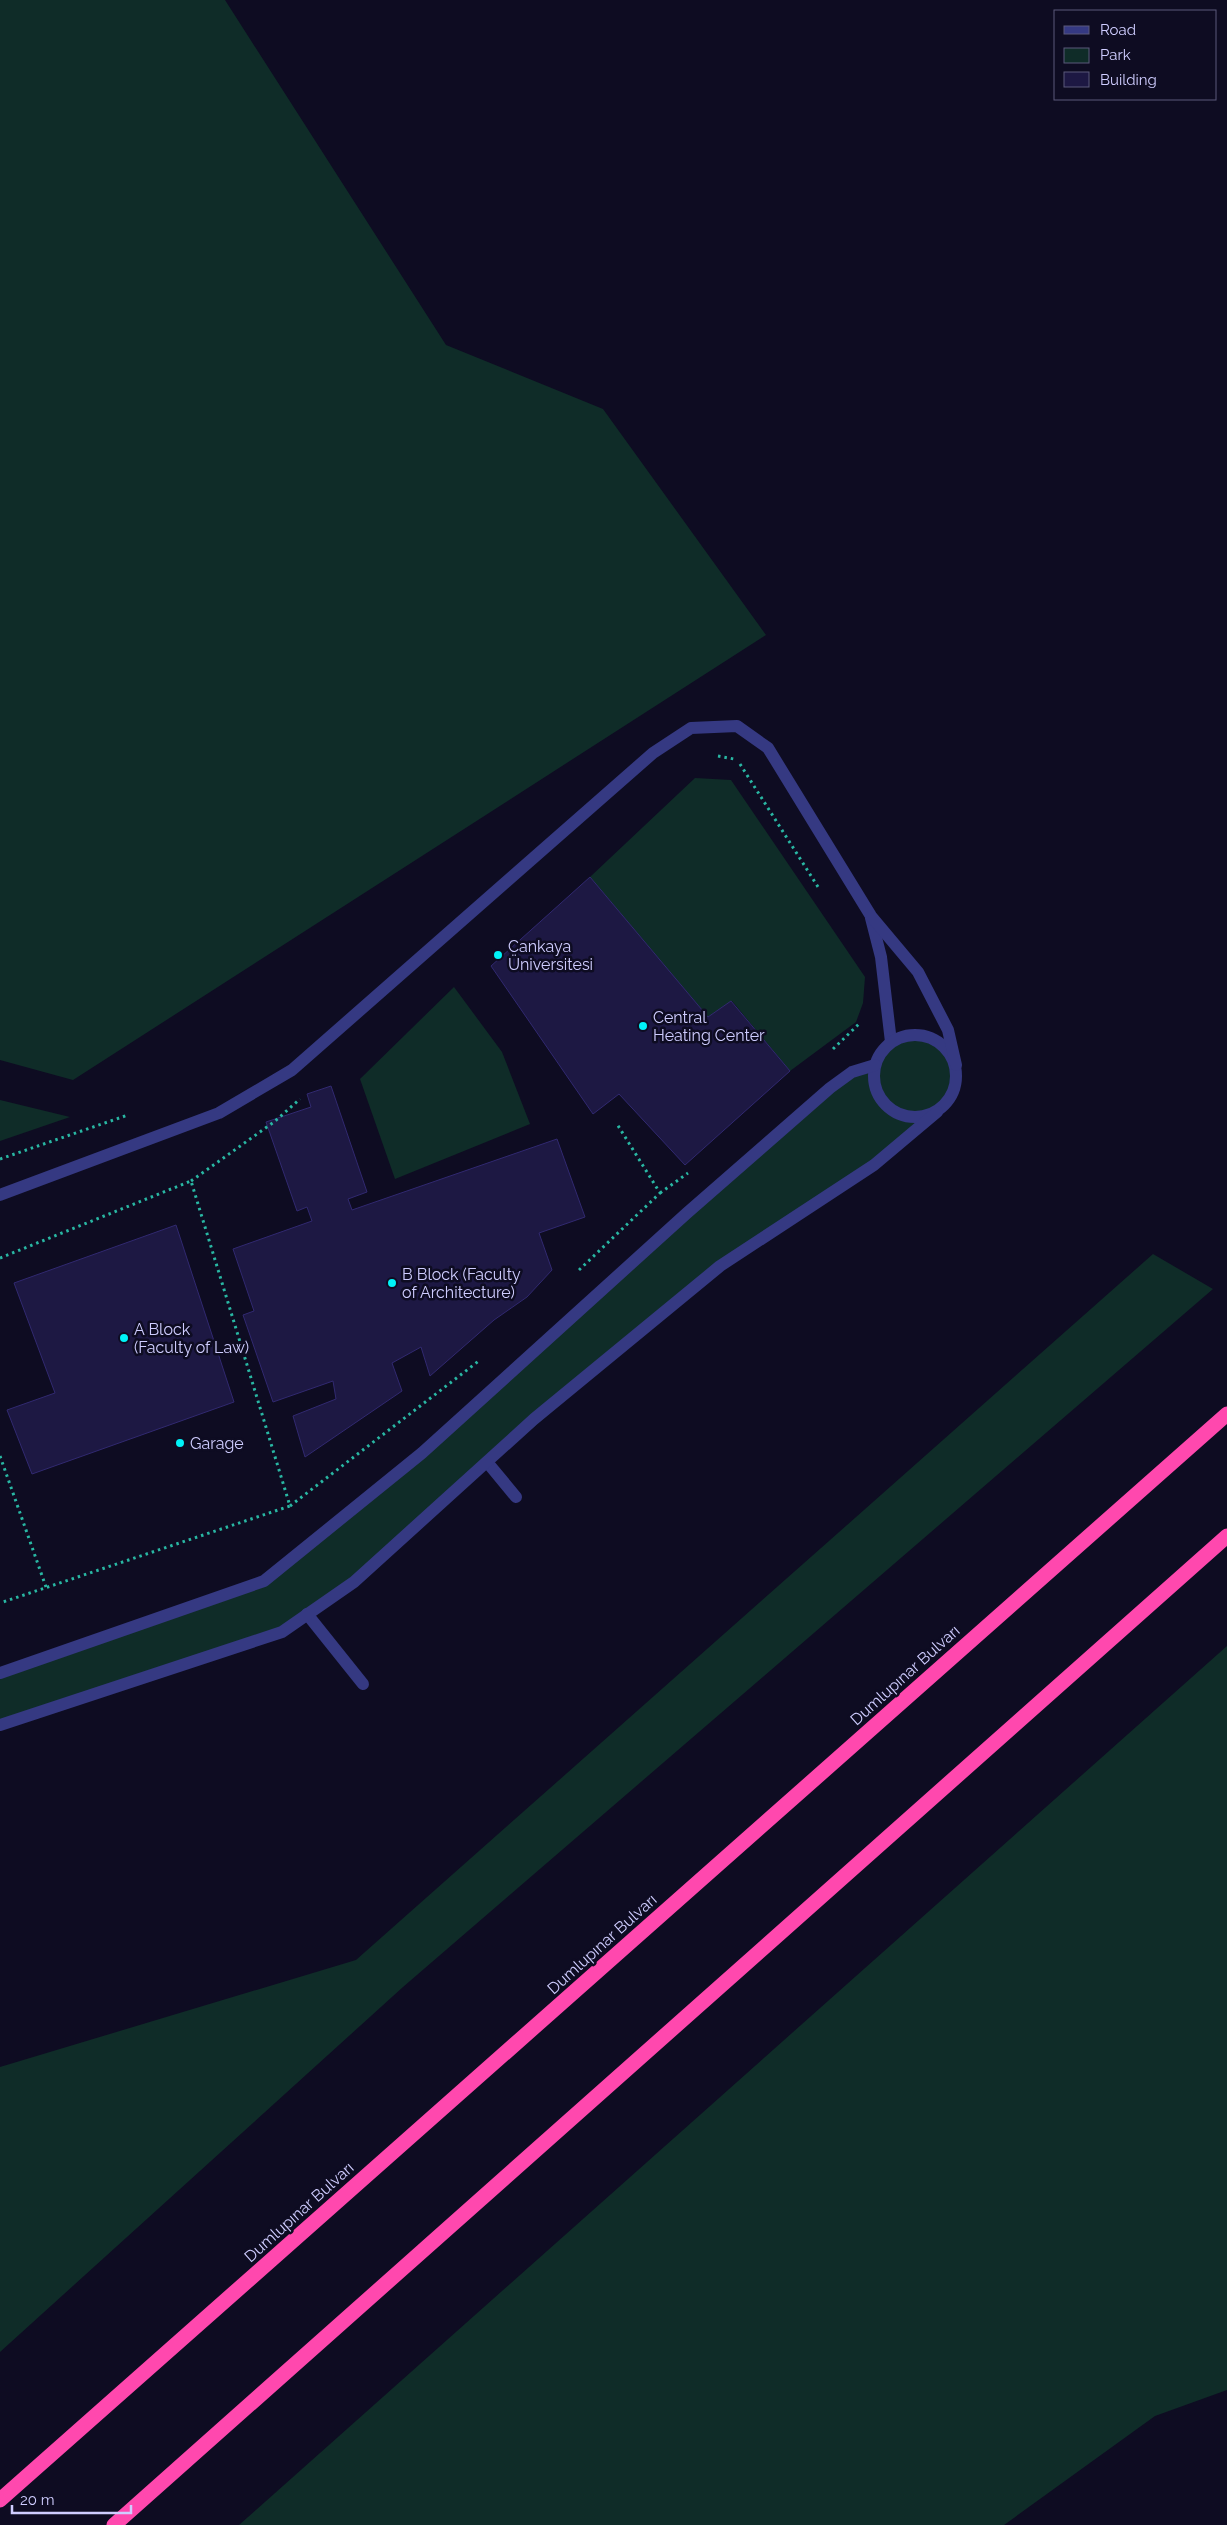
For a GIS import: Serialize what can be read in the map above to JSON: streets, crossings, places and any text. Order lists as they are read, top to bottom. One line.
{"streets":{"highway":["Dumlupınar Bulvarı"]},"places":["Çankaya Üniversitesi","Central Heating Center","B Block (Faculty of Architecture)","A Block (Faculty of Law)","Garage"],"legend":["Road","Park","Building"],"scale_bar":"20 m"}
